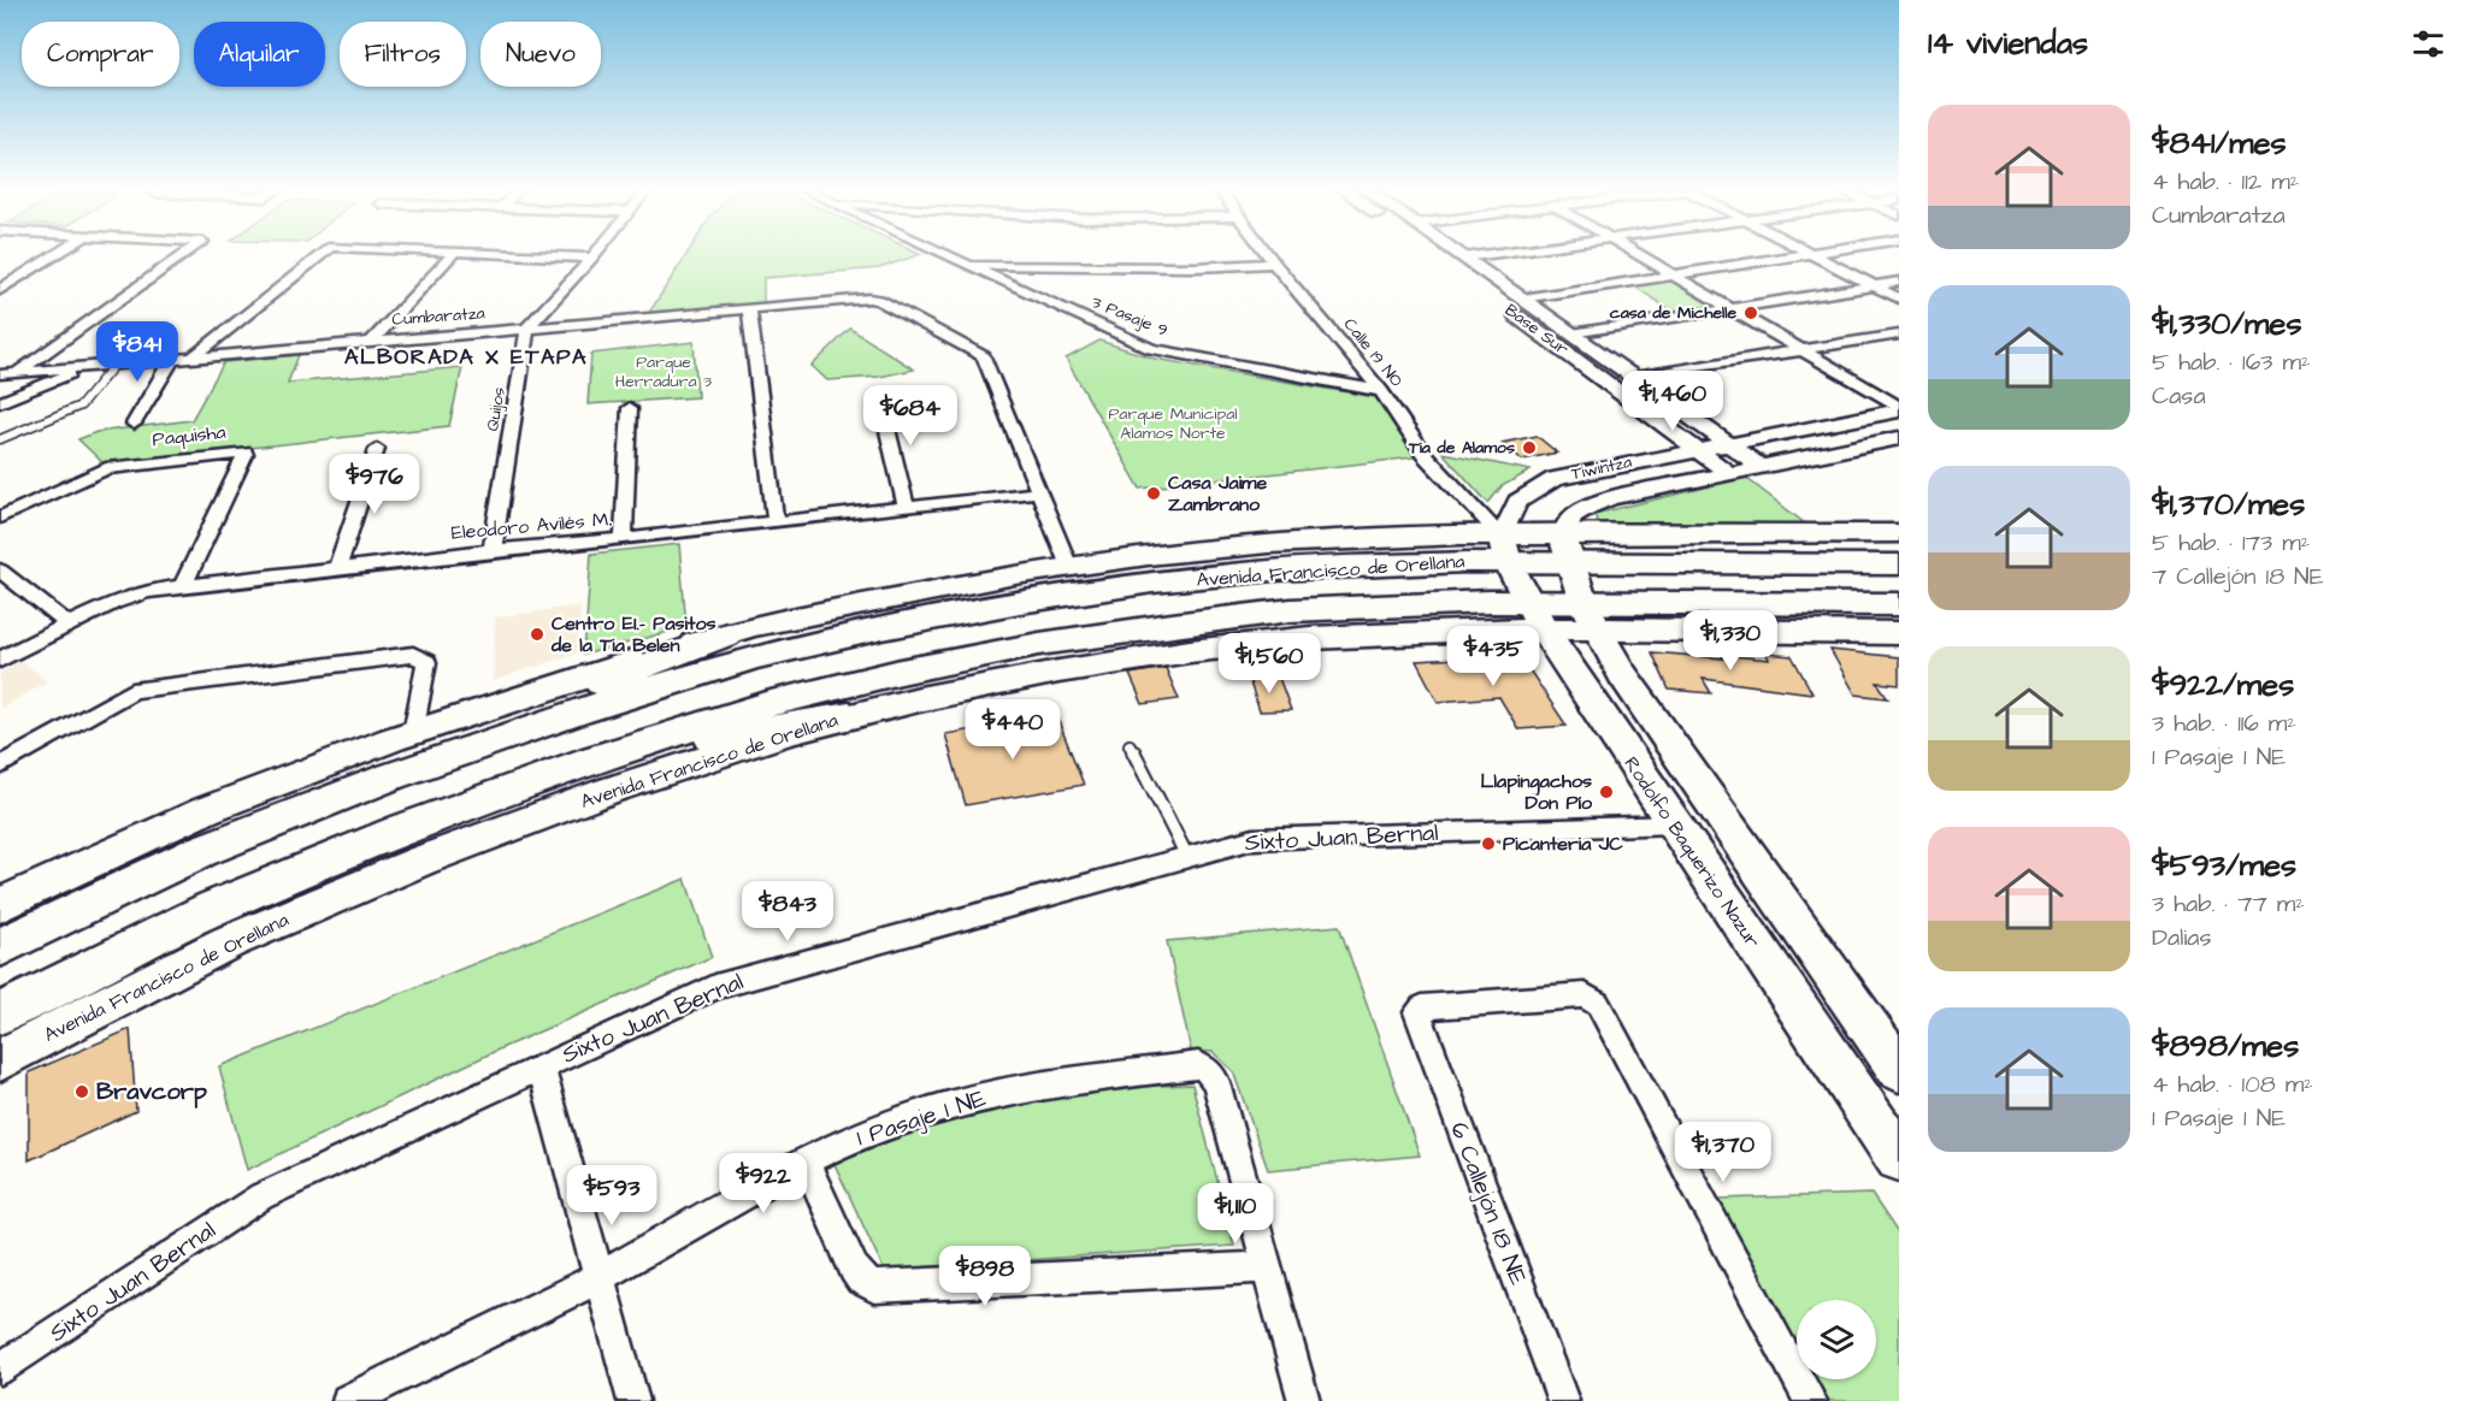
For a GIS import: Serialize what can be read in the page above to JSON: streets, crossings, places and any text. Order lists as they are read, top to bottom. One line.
{"streets":{"highway":["Avenida Francisco de Orellana"],"main road":["Rodolfo Baquerizo Nazur"],"street":["Cumbaratza","3 Pasaje 9","Base Sur","Calle 19 NO","Quijos","Paquisha","Tiwintza","Eleodoro Avilés M.","Sixto Juan Bernal","1 Pasaje 1 NE","6 Callejón 18 NE"]},"crossings":[["Cumbaratza","Quijos"],["Cumbaratza","Eleodoro Avilés M."],["3 Pasaje 9","Calle 19 NO"],["Base Sur","Tiwintza"],["Calle 19 NO","Tiwintza"],["Calle 19 NO","Avenida Francisco de Orellana"],["Calle 19 NO","Rodolfo Baquerizo Nazur"],["Quijos","Eleodoro Avilés M."],["Paquisha","Eleodoro Avilés M."],["Tiwintza","Avenida Francisco de Orellana"],["Tiwintza","Rodolfo Baquerizo Nazur"],["Avenida Francisco de Orellana","Rodolfo Baquerizo Nazur"],["Sixto Juan Bernal","Rodolfo Baquerizo Nazur"]],"districts":["ALBORADA X ETAPA"],"parks":["Parque Herradura 3","Parque Municipal Alamos Norte"],"places":["casa de Michelle","Tia de Alamos","Casa Jaime Zambrano","Centro EI.- Pasitos de la Tia Belen","Llapingachos Don Pío","Picanteria JC","Bravcorp"],"page":{"heading":"14 viviendas","chip":["Comprar","Alquilar","Filtros","Nuevo"],"list":[{"name":"$841/mes","note":"4 hab. · 112 m² · Cumbaratza"},{"name":"$1,330/mes","note":"5 hab. · 163 m² · Casa"},{"name":"$1,370/mes","note":"5 hab. · 173 m² · 7 Callejón 18 NE"},{"name":"$922/mes","note":"3 hab. · 116 m² · 1 Pasaje 1 NE"},{"name":"$593/mes","note":"3 hab. · 77 m² · Dalias"},{"name":"$898/mes","note":"4 hab. · 108 m² · 1 Pasaje 1 NE"}],"price":["$841","$1,460","$684","$976","$1,330","$435","$1,560","$440","$843","$1,370","$922","$593","$1,110","$898"]}}
